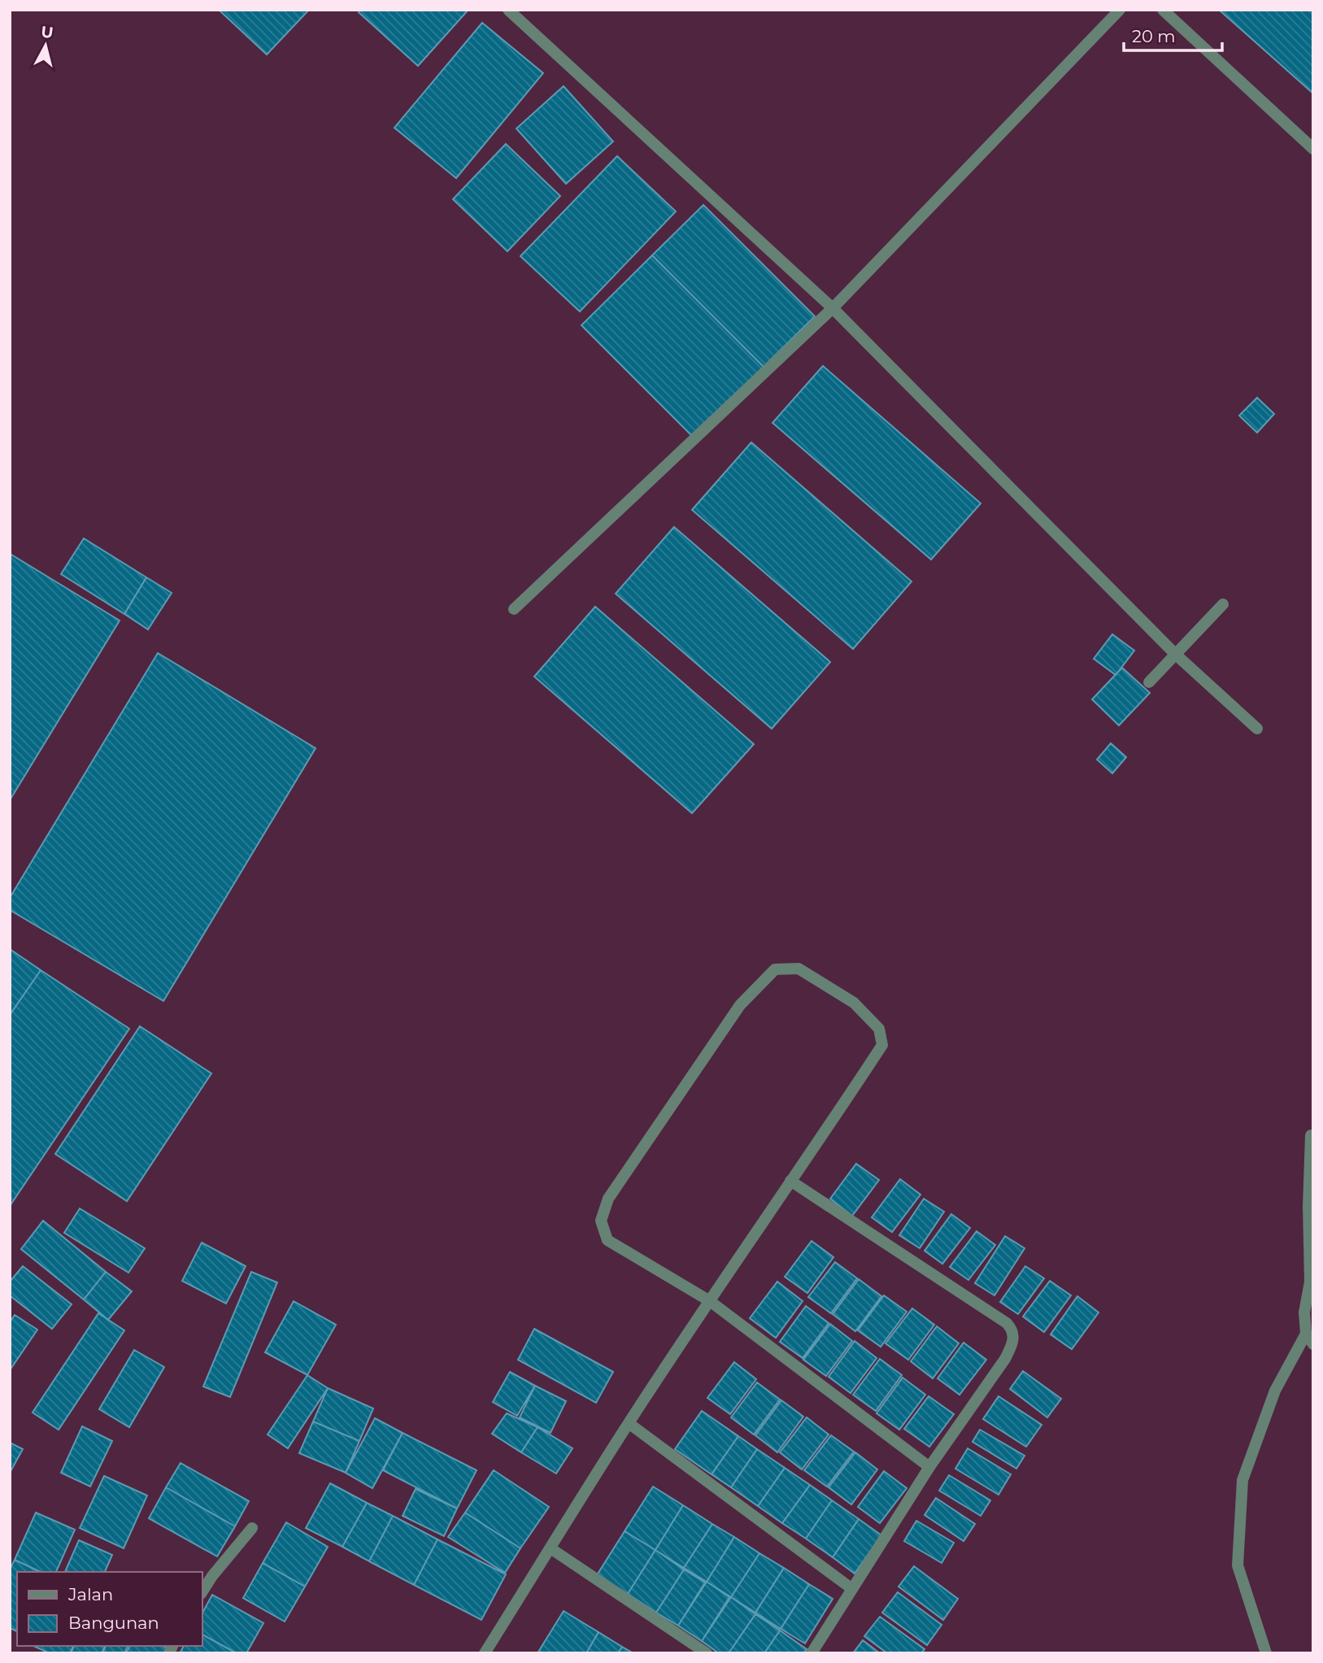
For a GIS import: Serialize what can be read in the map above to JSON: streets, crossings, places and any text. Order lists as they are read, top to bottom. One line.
{"legend":["Jalan","Bangunan"],"scale_bar":"20 m","north":"top"}
